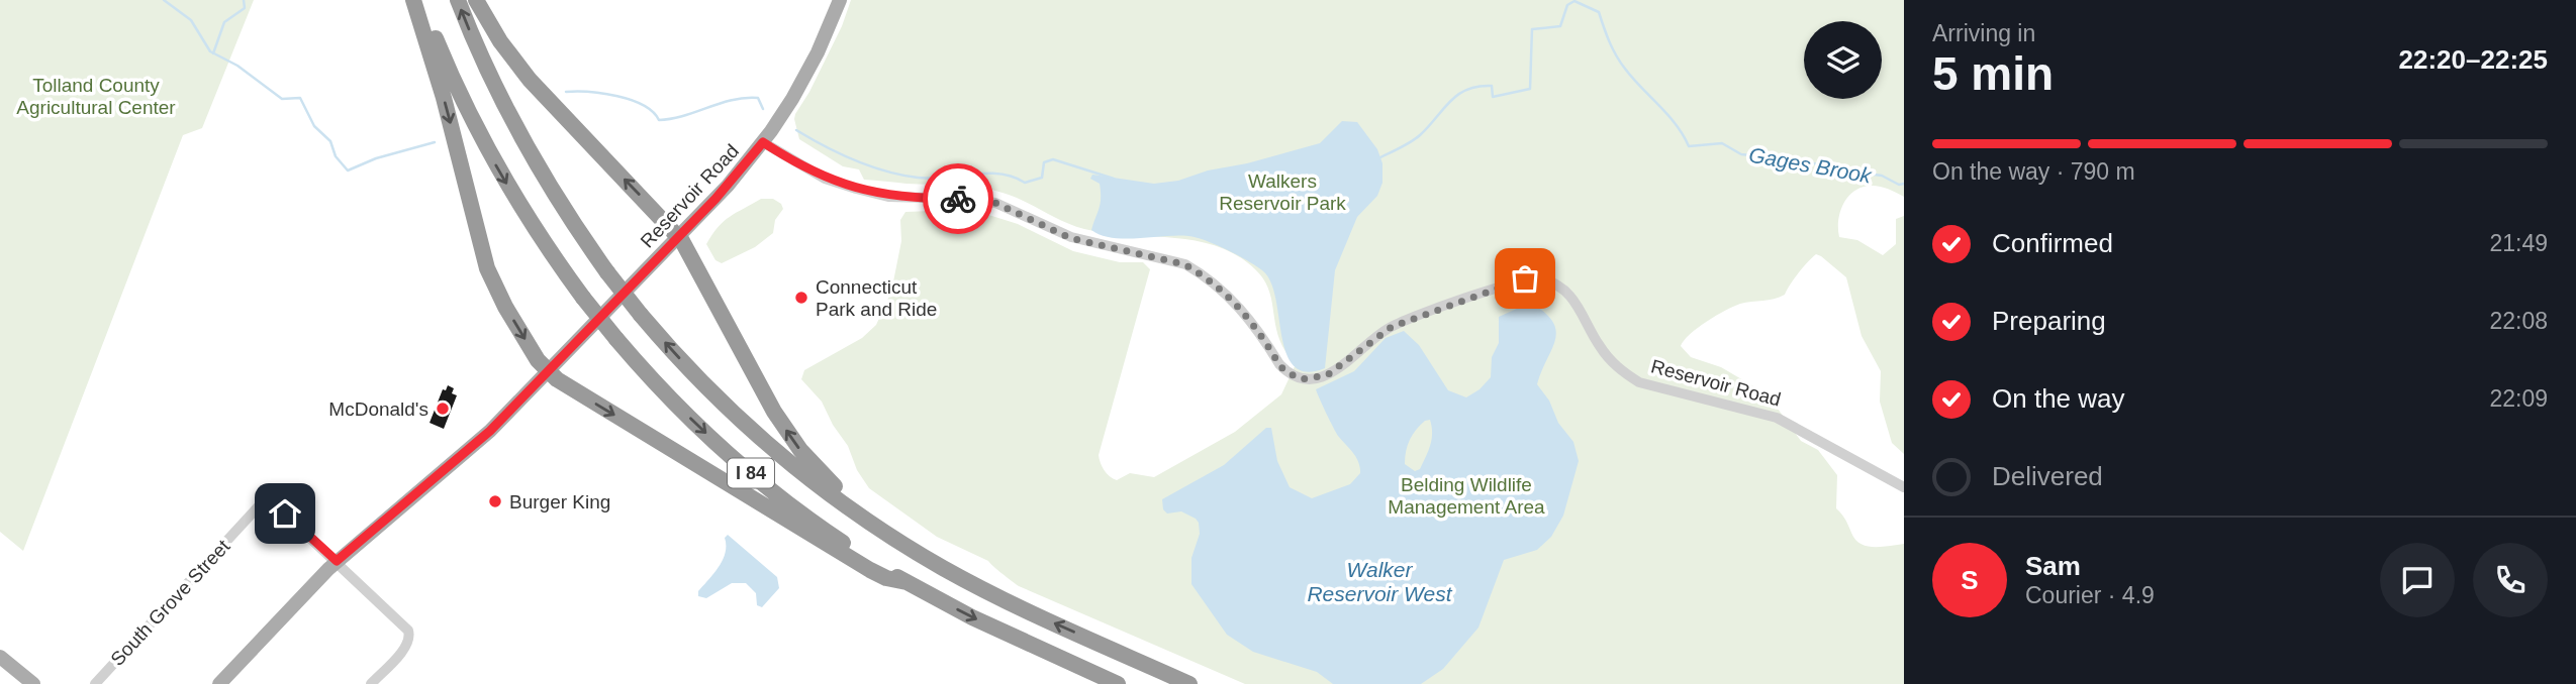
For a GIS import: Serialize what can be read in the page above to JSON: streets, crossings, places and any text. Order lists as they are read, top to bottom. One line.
{"streets":{"highway":["I 84"],"main road":["Reservoir Road"],"street":["South Grove Street"]},"crossings":[["Reservoir Road","South Grove Street"]],"water":["Gages Brook","Walker Reservoir West"],"parks":["Tolland County Agricultural Center","Walkers Reservoir Park","Belding Wildlife Management Area"],"places":["Connecticut Park and Ride","McDonald's","Burger King"],"page":{"heading":["5 min","Arriving in","22:20–22:25"],"panel":["Sam","Courier · 4.9"],"bar":"On the way · 790 m","list":[["Confirmed","21:49"],["Preparing","22:08"],["On the way","22:09"],"Delivered"],"round":"S"}}
